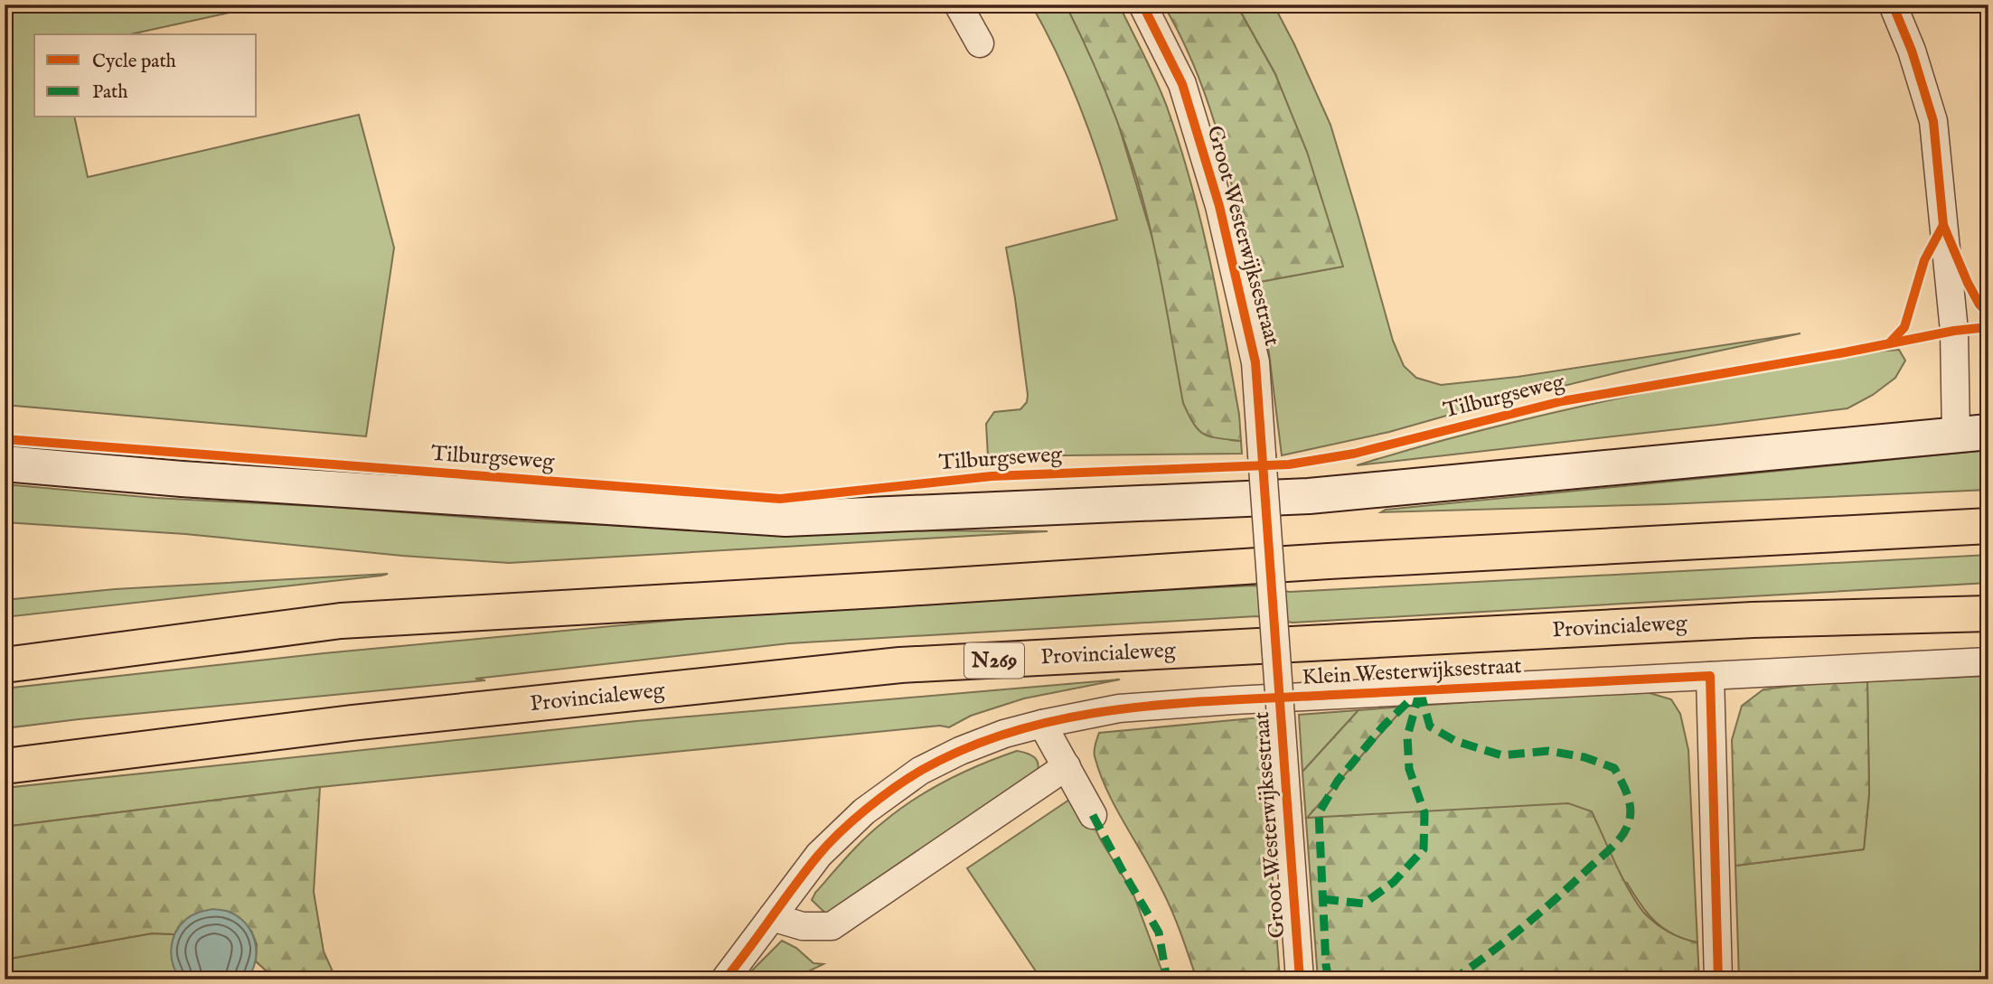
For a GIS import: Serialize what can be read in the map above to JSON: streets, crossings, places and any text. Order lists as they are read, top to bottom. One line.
{"streets":{"highway":["Provincialeweg","N269"],"street":["Groot Westerwijksestraat","Tilburgseweg","Klein Westerwijksestraat"]},"legend":["Cycle path","Path"]}
